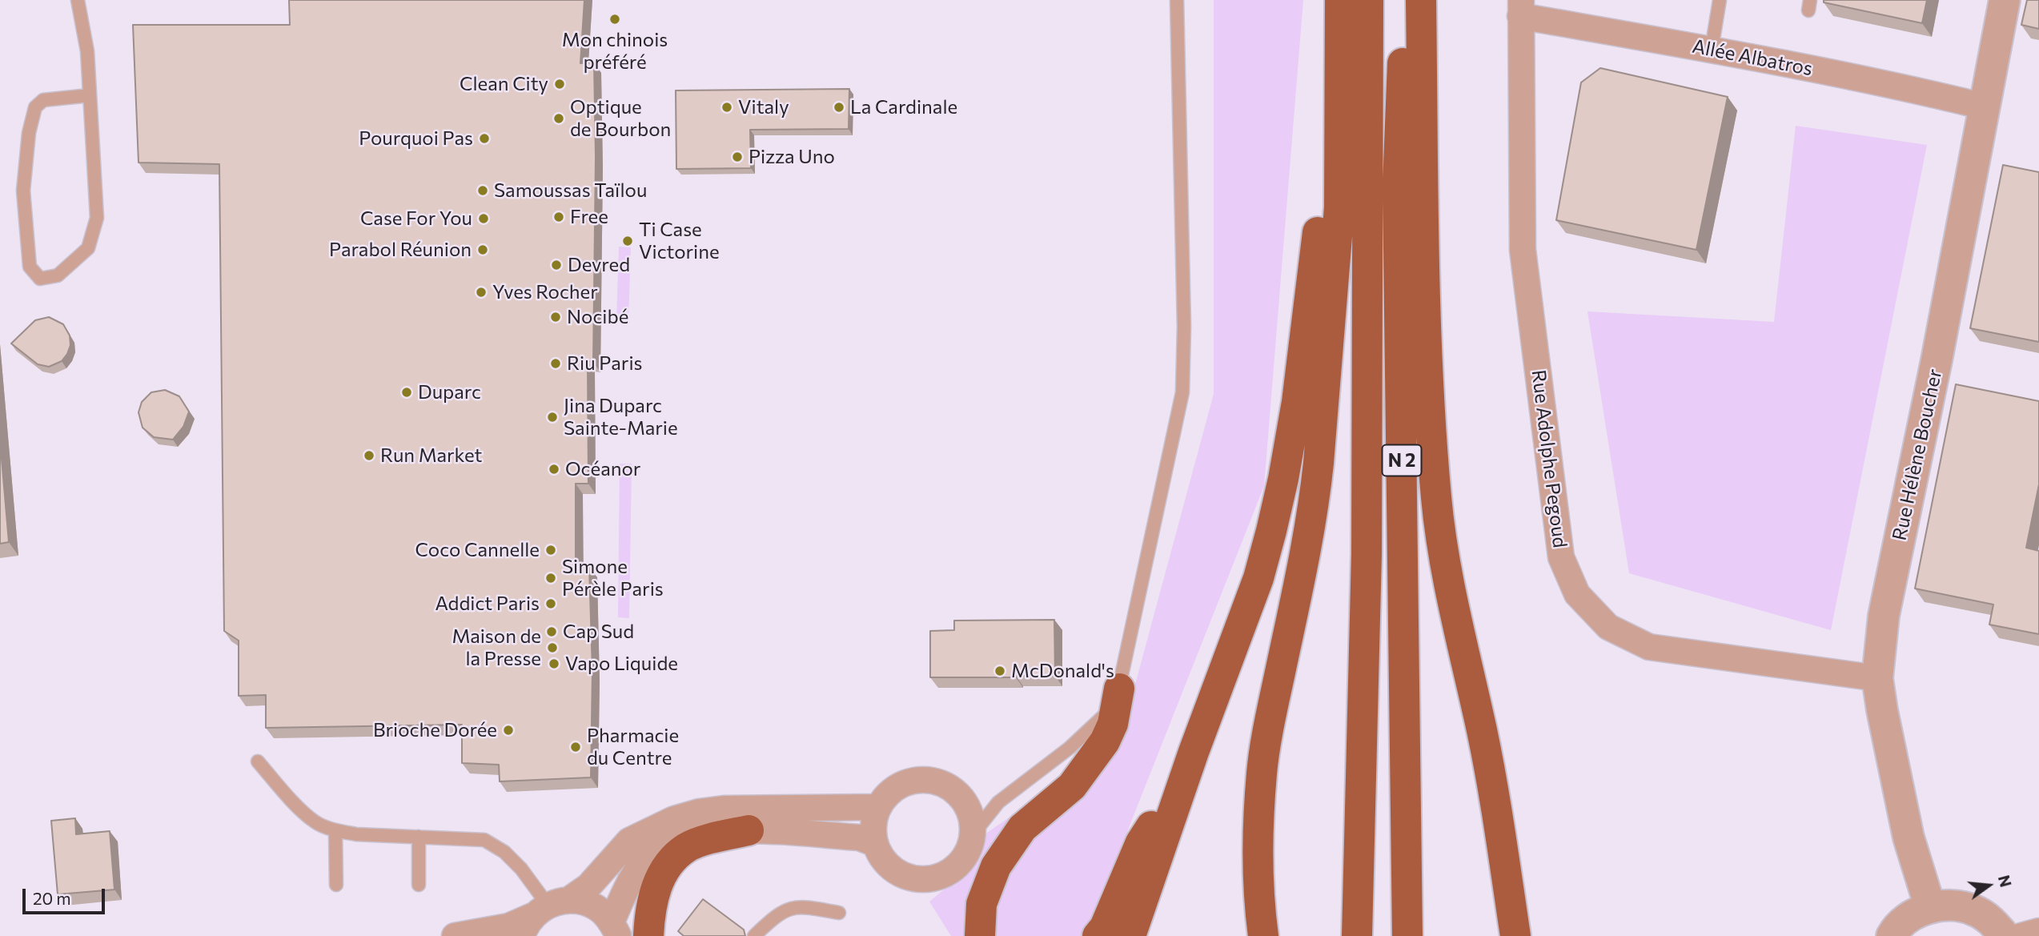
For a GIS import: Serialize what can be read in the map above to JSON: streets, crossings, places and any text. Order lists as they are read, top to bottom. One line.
{"streets":{"highway":["N 2"],"street":["Allée Albatros","Rue Hélène Boucher","Rue Adolphe Pegoud"]},"crossings":[["Allée Albatros","Rue Hélène Boucher"],["Allée Albatros","Rue Adolphe Pegoud"],["Rue Hélène Boucher","Rue Adolphe Pegoud"]],"places":["Mon chinois préféré","Clean City","Vitaly","La Cardinale","Optique de Bourbon","Pourquoi Pas","Pizza Uno","Samoussas Taïlou","Free","Case For You","Ti Case Victorine","Parabol Réunion","Devred","Yves Rocher","Nocibé","Riu Paris","Duparc","Jina Duparc Sainte-Marie","Run Market","Océanor","Coco Cannelle","Simone Pérèle Paris","Addict Paris","Cap Sud","Maison de la Presse","Vapo Liquide","McDonald's","Brioche Dorée","Pharmacie du Centre"],"scale_bar":"20 m","north":"right"}
